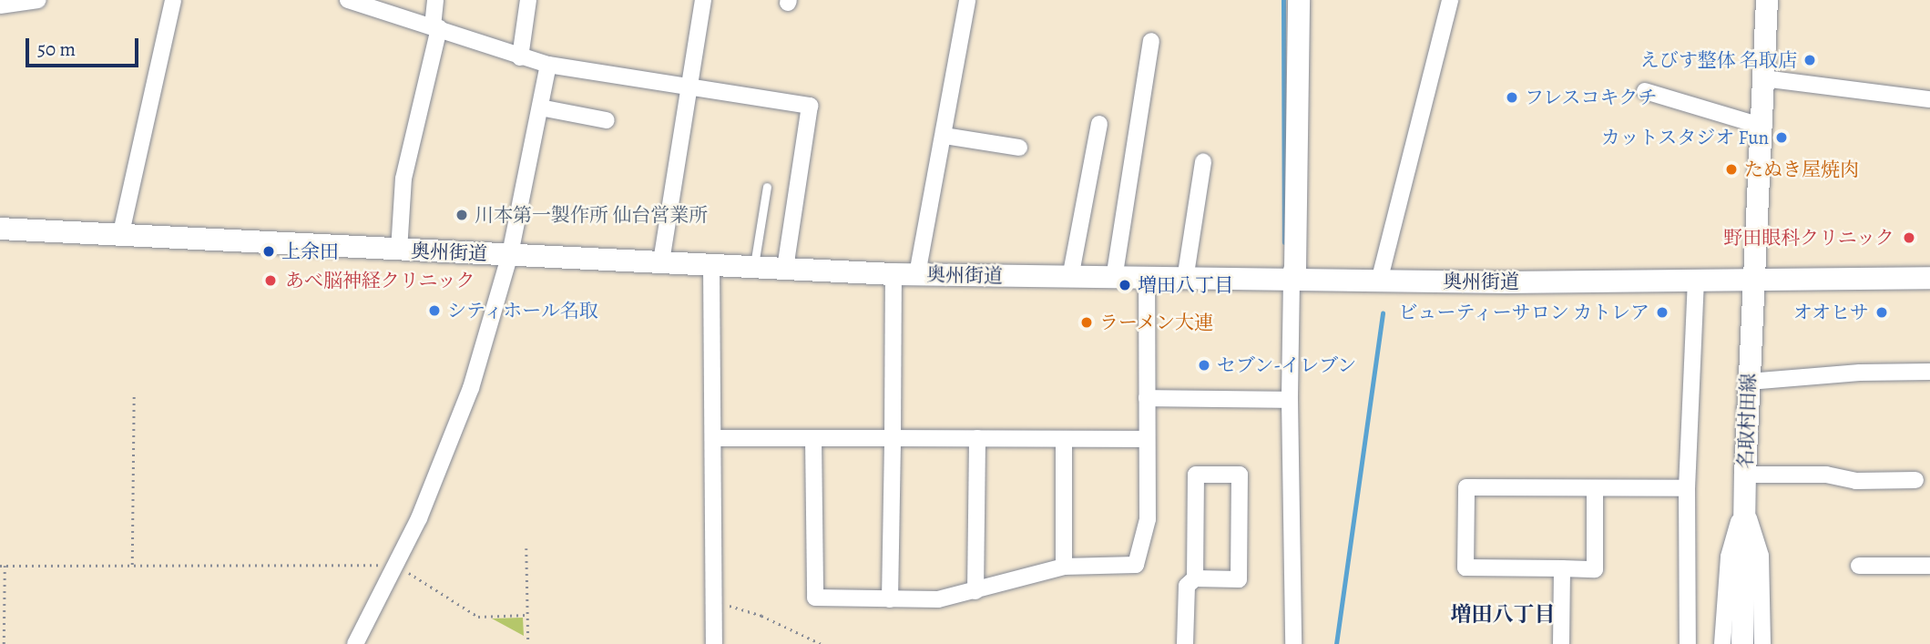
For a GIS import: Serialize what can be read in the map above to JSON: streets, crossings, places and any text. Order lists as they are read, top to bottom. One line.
{"streets":{"main road":["奥州街道","名取村田線"]},"crossings":[["奥州街道","名取村田線"]],"districts":["増田八丁目"],"places":["えびす整体 名取店","フレスコキクチ","カットスタジオ Fun","たぬき屋焼肉","川本第一製作所 仙台営業所","野田眼科クリニック","上余田","あべ脳神経クリニック","増田八丁目","シティホール名取","ビューティーサロン カトレア","オオヒサ","ラーメン大連","セブン-イレブン"],"scale_bar":"50 m"}
